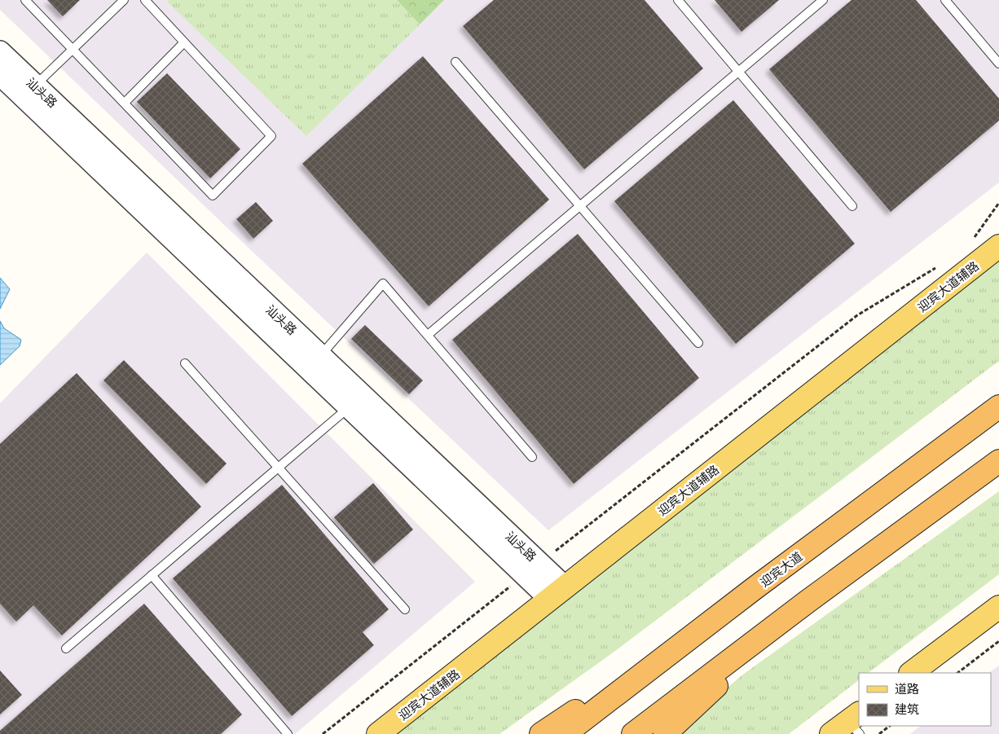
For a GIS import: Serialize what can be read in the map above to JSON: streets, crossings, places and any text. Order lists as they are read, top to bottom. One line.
{"streets":{"highway":["迎宾大道"],"main road":["迎宾大道辅路"],"street":["汕头路"]},"crossings":[["汕头路","迎宾大道辅路"]],"legend":["道路","建筑"]}
